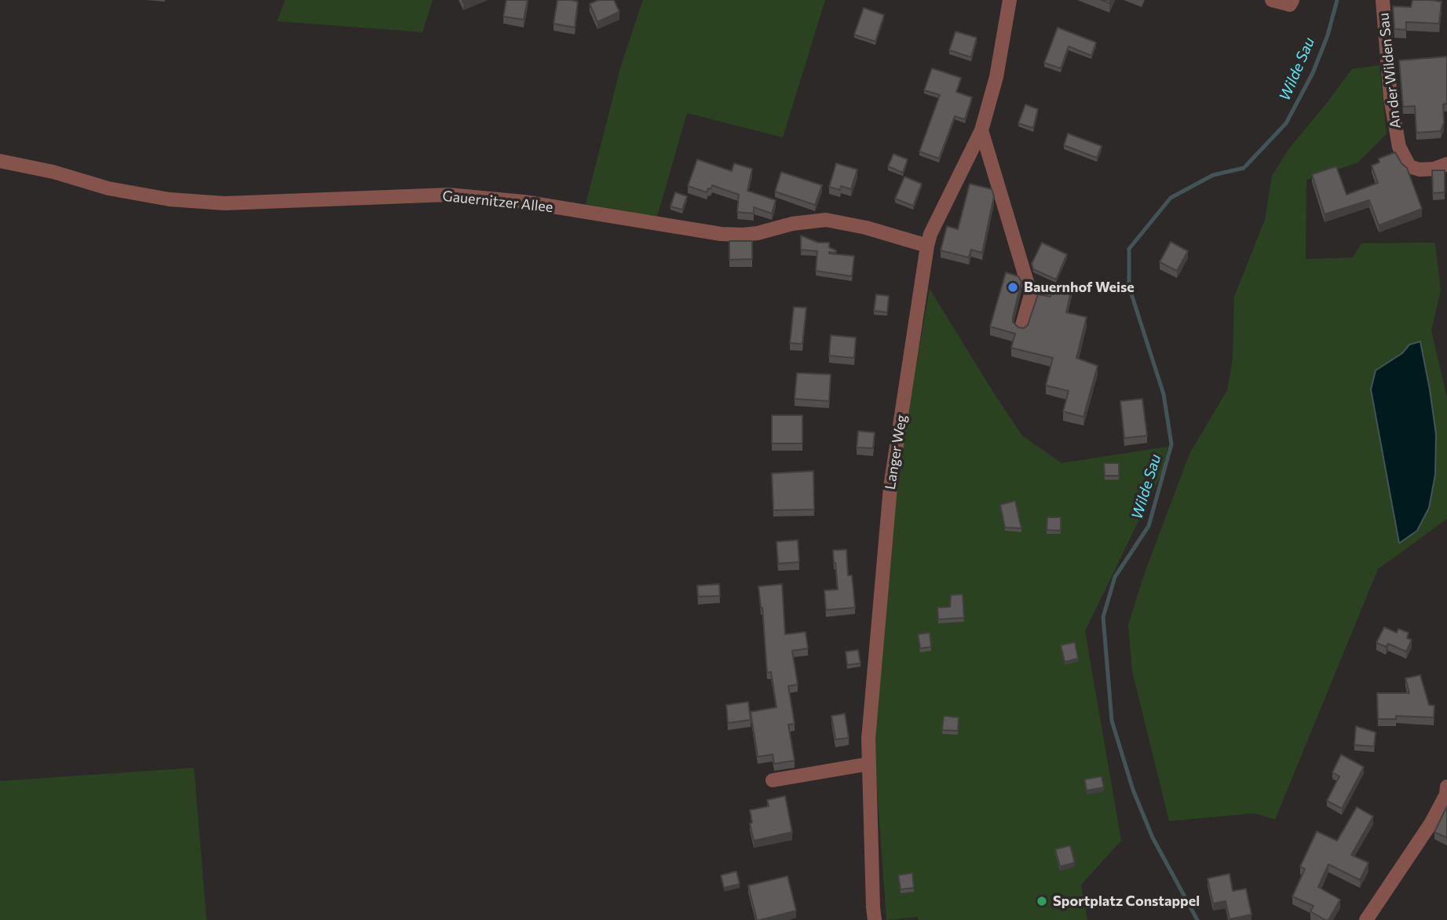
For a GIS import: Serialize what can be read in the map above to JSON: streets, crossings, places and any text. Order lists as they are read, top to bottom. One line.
{"streets":{"street":["An der Wilden Sau","Gauernitzer Allee","Langer Weg"]},"crossings":[["Gauernitzer Allee","Langer Weg"]],"water":["Wilde Sau"],"places":["Bauernhof Weise","Sportplatz Constappel"]}
